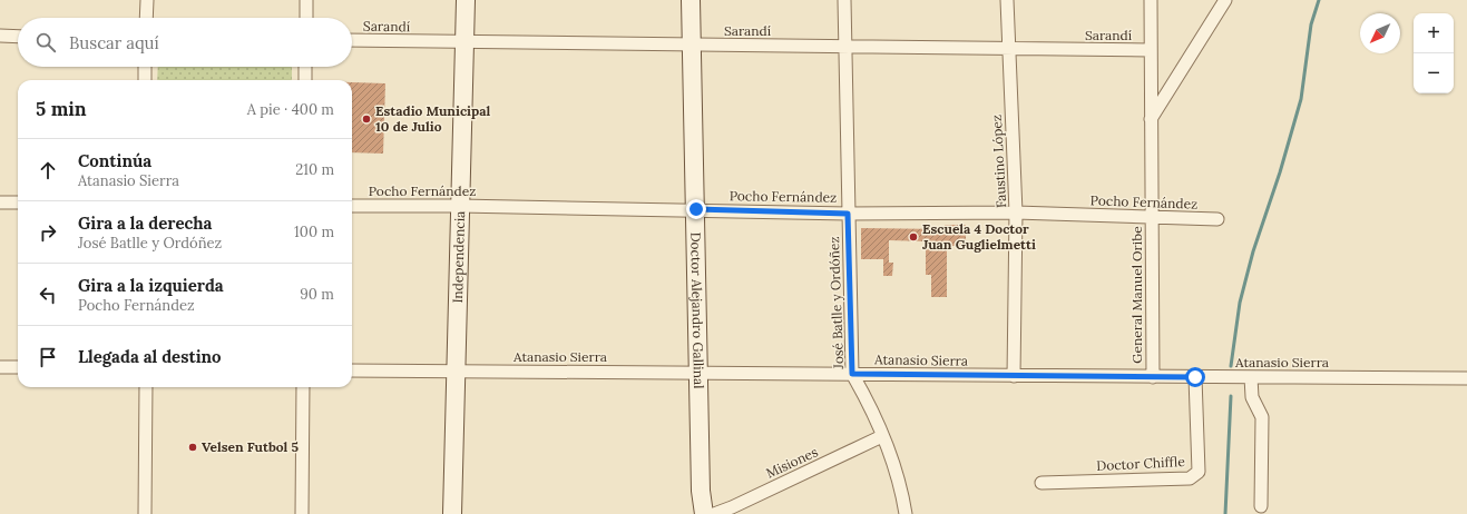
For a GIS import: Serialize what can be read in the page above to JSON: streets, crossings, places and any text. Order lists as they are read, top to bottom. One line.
{"streets":{"street":["Sarandí","Faustino López","Pocho Fernández","Independencia","General Manuel Oribe","José Batlle y Ordóñez","Doctor Alejandro Gallinal","Atanasio Sierra","Misiones","Doctor Chiffle"]},"crossings":[["Sarandí","Faustino López"],["Sarandí","Independencia"],["Sarandí","General Manuel Oribe"],["Sarandí","José Batlle y Ordóñez"],["Sarandí","Doctor Alejandro Gallinal"],["Faustino López","Pocho Fernández"],["Faustino López","Atanasio Sierra"],["Pocho Fernández","Independencia"],["Pocho Fernández","General Manuel Oribe"],["Pocho Fernández","José Batlle y Ordóñez"],["Pocho Fernández","Doctor Alejandro Gallinal"],["Independencia","Atanasio Sierra"],["General Manuel Oribe","Atanasio Sierra"],["José Batlle y Ordóñez","Atanasio Sierra"],["José Batlle y Ordóñez","Misiones"],["Doctor Alejandro Gallinal","Atanasio Sierra"],["Atanasio Sierra","Doctor Chiffle"]],"places":["Estadio Municipal 10 de Julio","Escuela 4 Doctor Juan Guglielmetti","Velsen Futbol 5"],"north":"bottom left","page":{"map_buttons":["+","−"],"search":"Buscar aquí","heading":["5 min","A pie · 400 m"],"list":[["Continúa","Atanasio Sierra","210 m"],["Gira a la derecha","José Batlle y Ordóñez","100 m"],["Gira a la izquierda","Pocho Fernández","90 m"],"Llegada al destino"]}}
